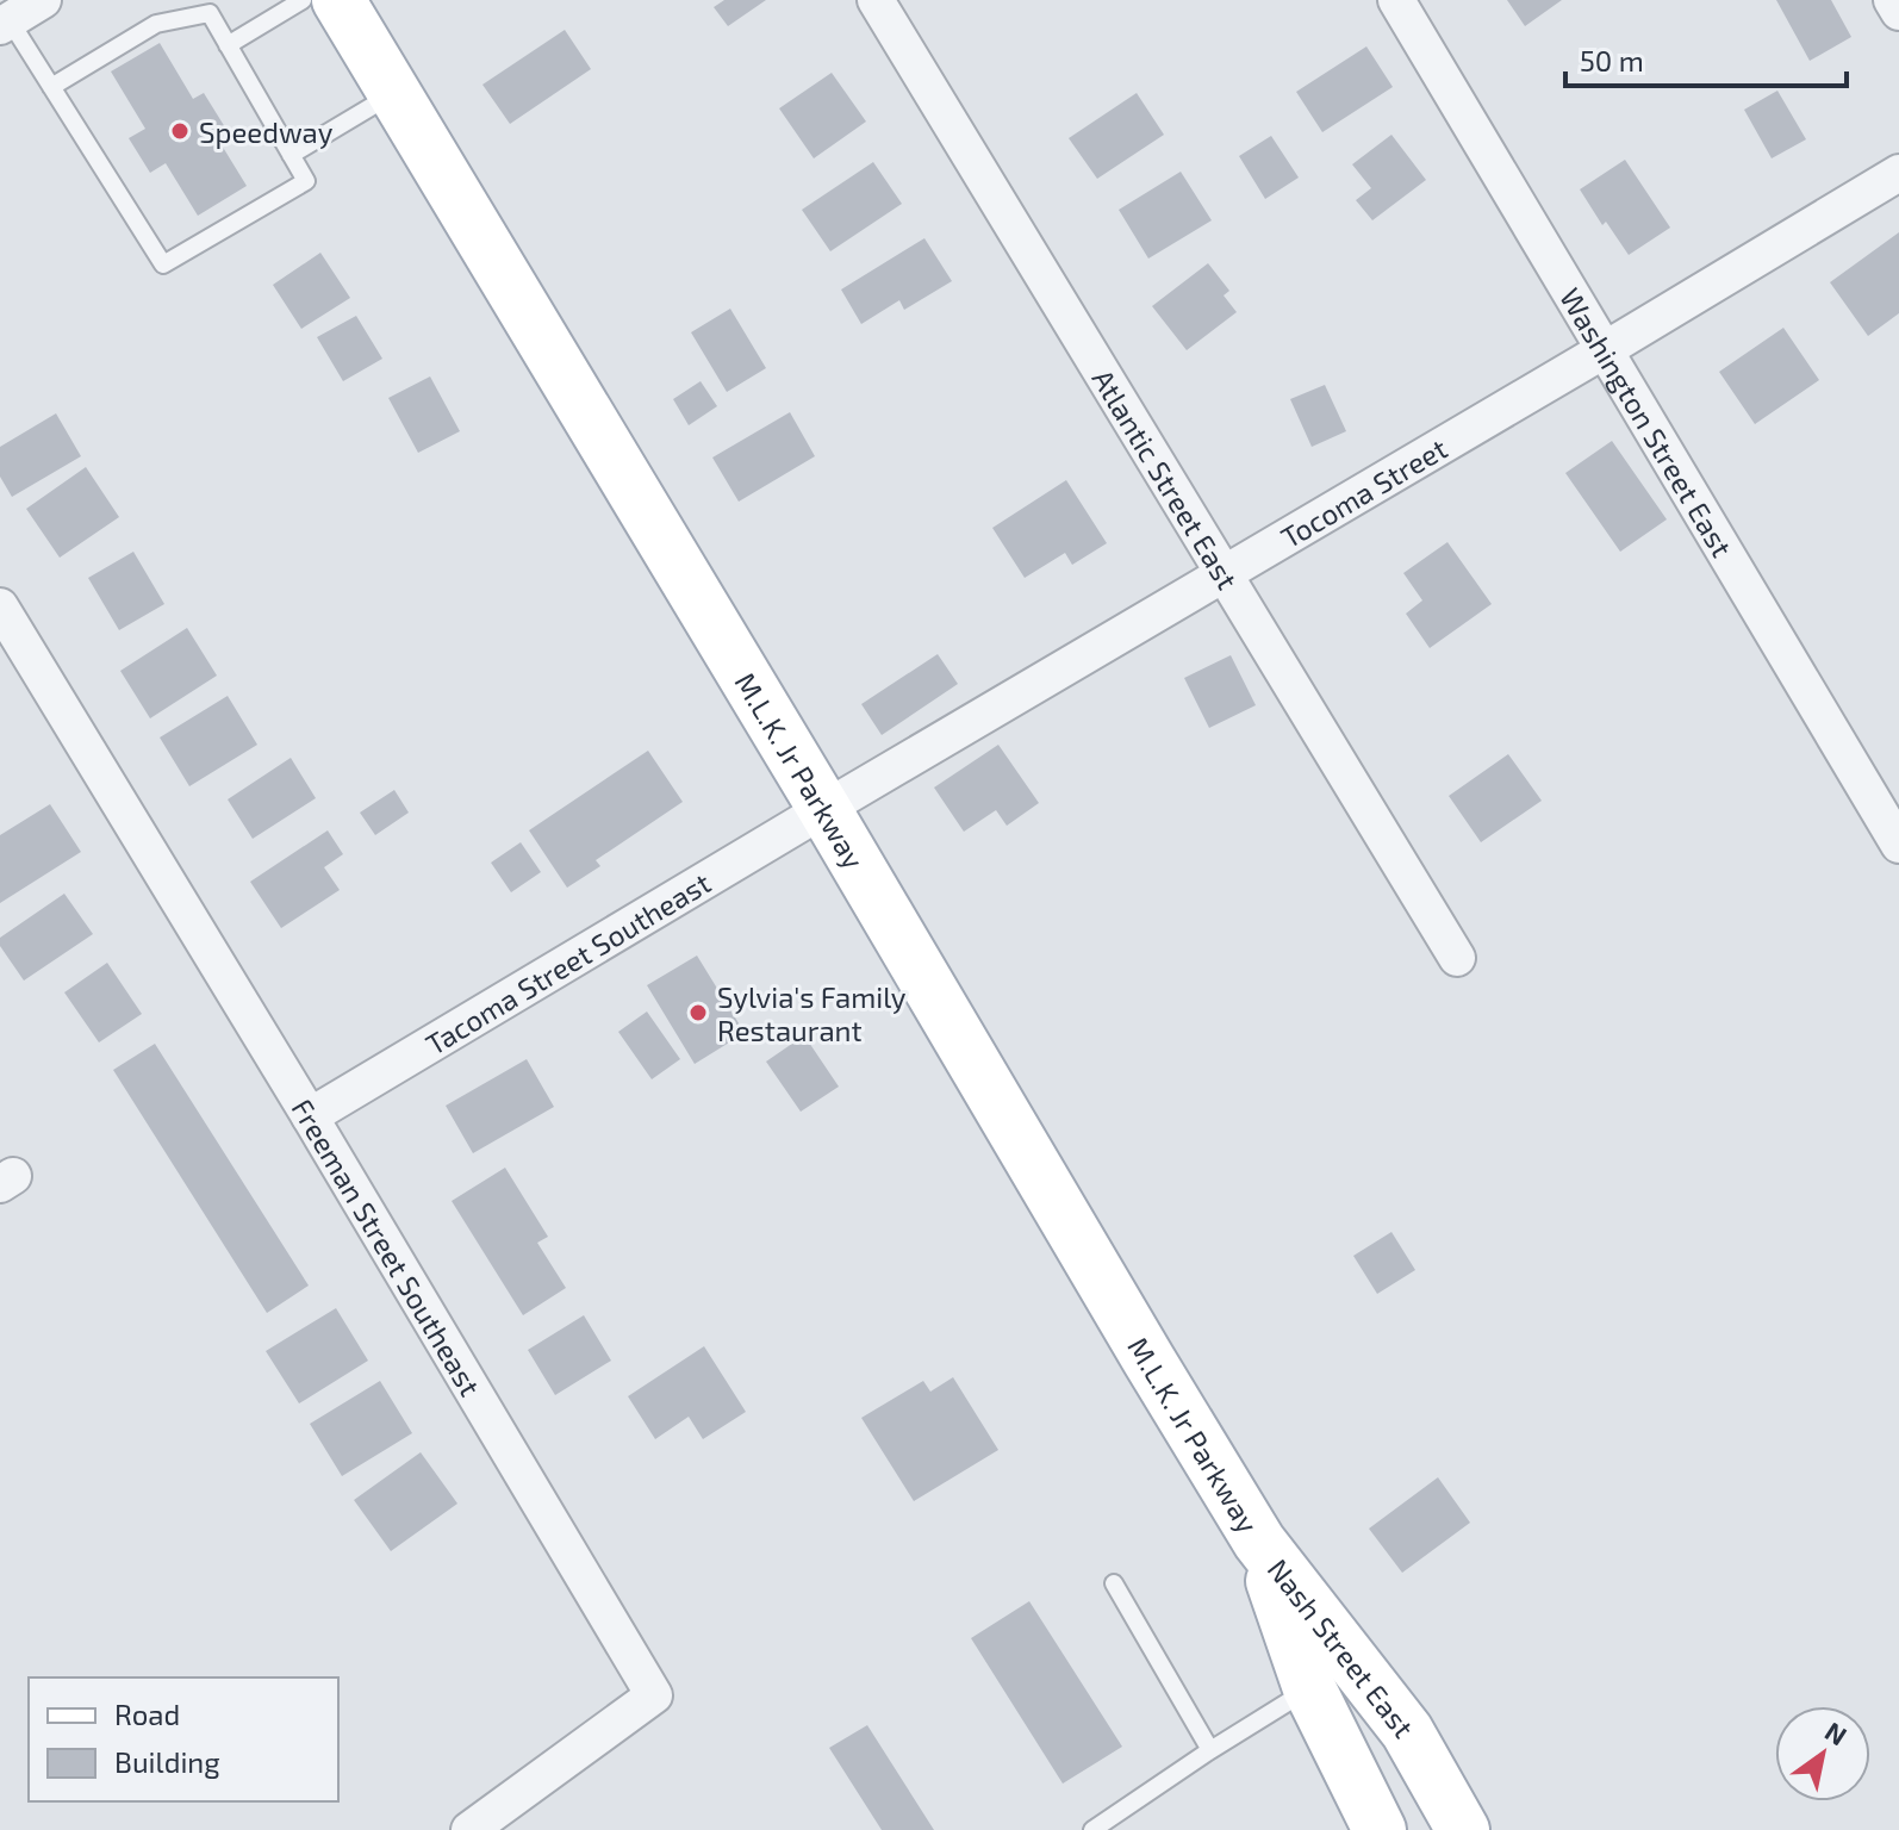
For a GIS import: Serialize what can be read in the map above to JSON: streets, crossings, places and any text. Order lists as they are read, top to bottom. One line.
{"streets":{"main road":["M.L.K. Jr Parkway","Nash Street East"],"street":["Washington Street East","Atlantic Street East","Tocoma Street","Tacoma Street Southeast","Freeman Street Southeast"]},"crossings":[["Washington Street East","Tocoma Street"],["Atlantic Street East","Tocoma Street"],["Tocoma Street","M.L.K. Jr Parkway"],["Tocoma Street","Tacoma Street Southeast"],["M.L.K. Jr Parkway","Tacoma Street Southeast"],["M.L.K. Jr Parkway","Nash Street East"],["Tacoma Street Southeast","Freeman Street Southeast"]],"places":["Speedway","Sylvia's Family Restaurant"],"legend":["Road","Building"],"scale_bar":"50 m","north":"top right"}
